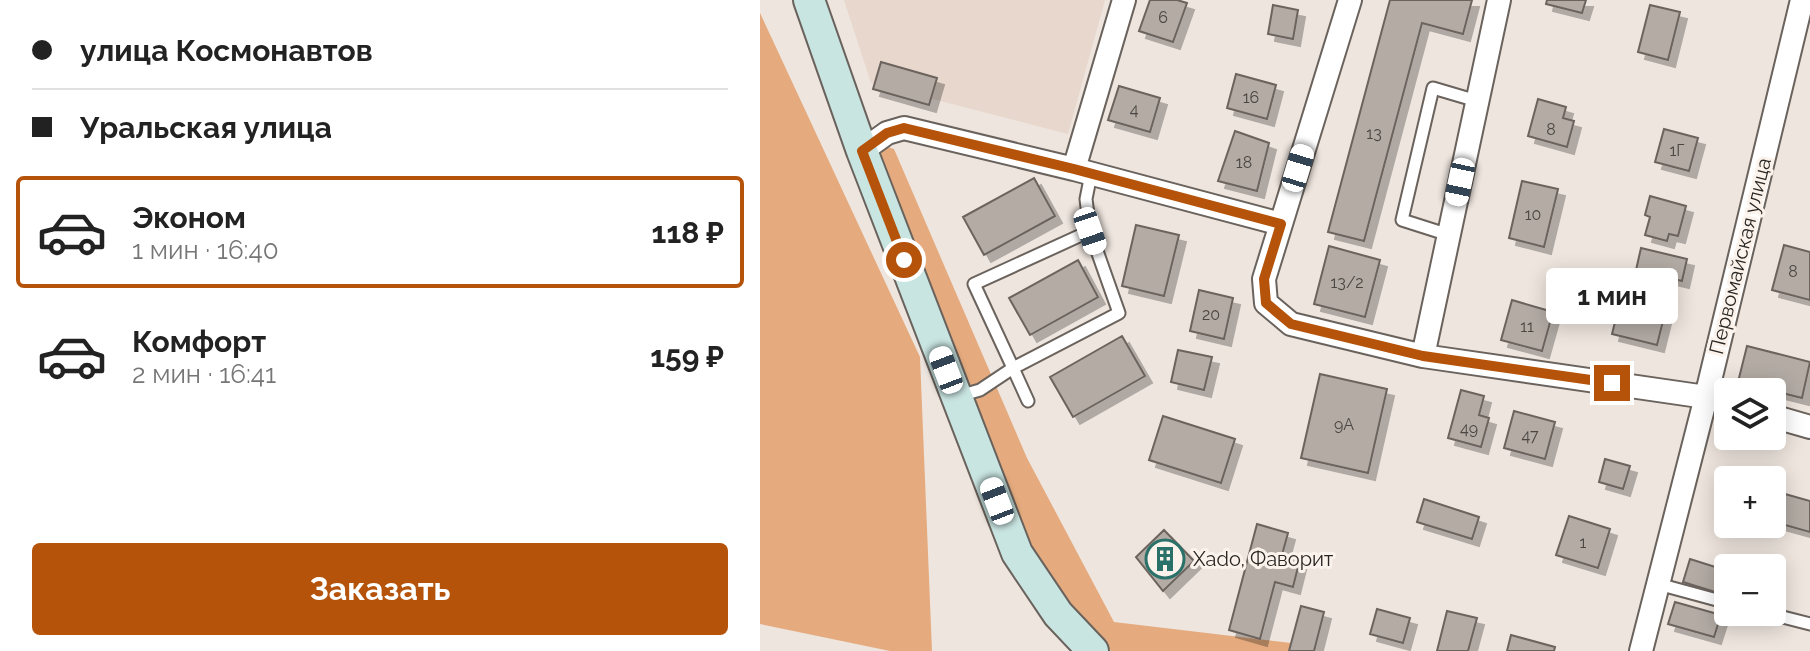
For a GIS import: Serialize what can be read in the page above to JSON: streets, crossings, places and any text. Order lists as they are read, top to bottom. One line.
{"streets":{"street":["Первомайская улица"]},"places":{"building":["Xado, Фаворит"]},"house_numbers":["6","16","4","8","13","1Г","18","10","8","13/2","20","11","9А","49","47","1"],"page":{"banner":["улица Космонавтов","Уральская улица"],"list":[{"name":"Эконом","note":"1 мин · 16:40","value":"118 ₽"},{"name":"Комфорт","note":"2 мин · 16:41","value":"159 ₽"}],"bubble":"1 мин","map_buttons":["+","−"],"buttons":"Заказать"}}
